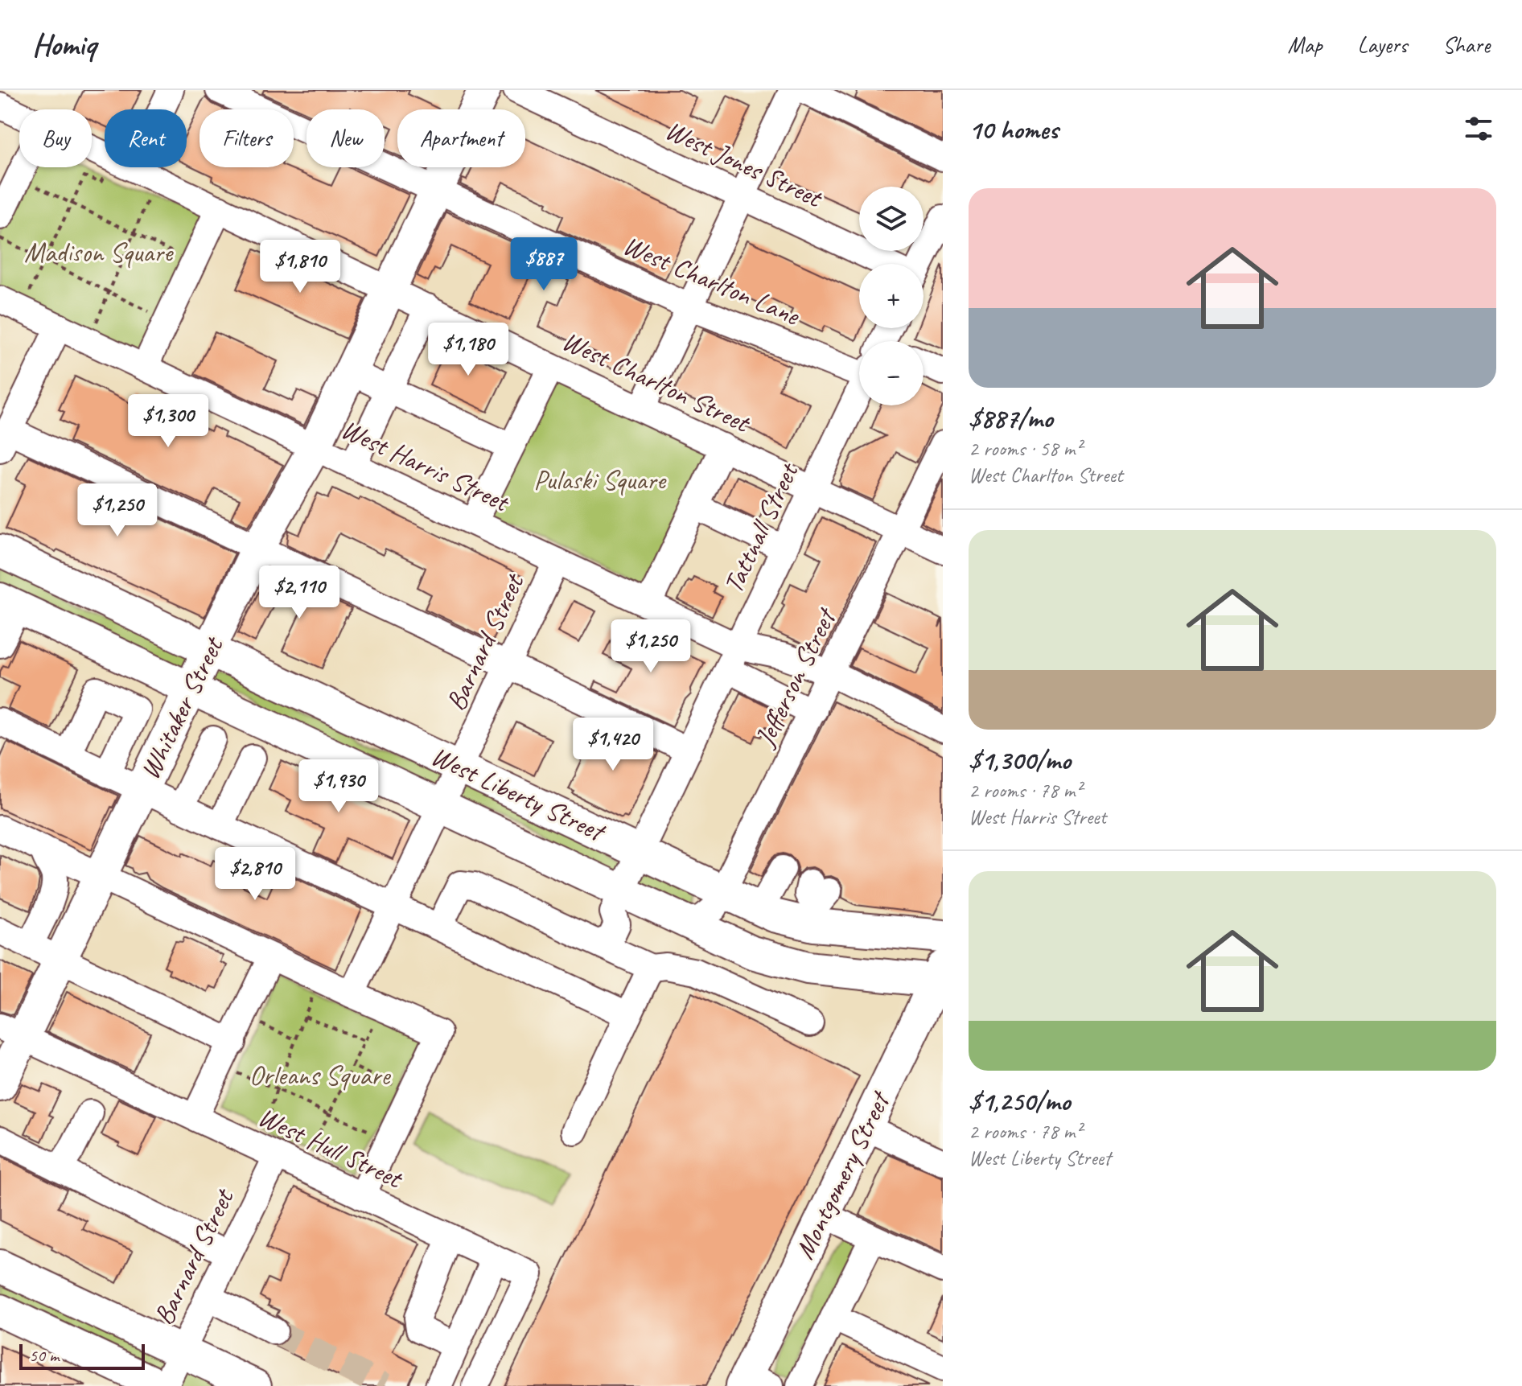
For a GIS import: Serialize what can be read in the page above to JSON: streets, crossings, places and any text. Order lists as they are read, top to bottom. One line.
{"streets":{"main road":["Whitaker Street","West Liberty Street","Montgomery Street"],"street":["West Jones Street","West Charlton Lane","West Charlton Street","West Harris Street","Tattnall Street","Barnard Street","Jefferson Street","West Hull Street"]},"crossings":[["West Charlton Lane","Whitaker Street"],["West Charlton Street","Tattnall Street"],["West Charlton Street","Jefferson Street"],["West Charlton Street","Whitaker Street"],["West Harris Street","Tattnall Street"],["West Harris Street","Barnard Street"],["West Harris Street","Jefferson Street"],["West Harris Street","Whitaker Street"],["Tattnall Street","West Liberty Street"],["Barnard Street","West Liberty Street"],["Barnard Street","West Hull Street"],["Jefferson Street","West Liberty Street"],["Whitaker Street","West Liberty Street"],["Whitaker Street","West Hull Street"],["West Liberty Street","Montgomery Street"]],"parks":["Madison Square","Pulaski Square","Orleans Square"],"scale_bar":"50 m","page":{"header":"Homiq","nav":["Map","Layers","Share"],"heading":"10 homes","chip":["Buy","Rent","Filters","New","Apartment"],"list":[{"name":"$887/mo","note":"2 rooms · 58 m² · West Charlton Street"},{"name":"$1,300/mo","note":"2 rooms · 78 m² · West Harris Street"},{"name":"$1,250/mo","note":"2 rooms · 78 m² · West Liberty Street"}],"map_buttons":["+","−"],"price":["$887","$1,810","$1,180","$1,300","$1,250","$2,110","$1,250","$1,420","$1,930","$2,810"],"scale":"50 m"}}
